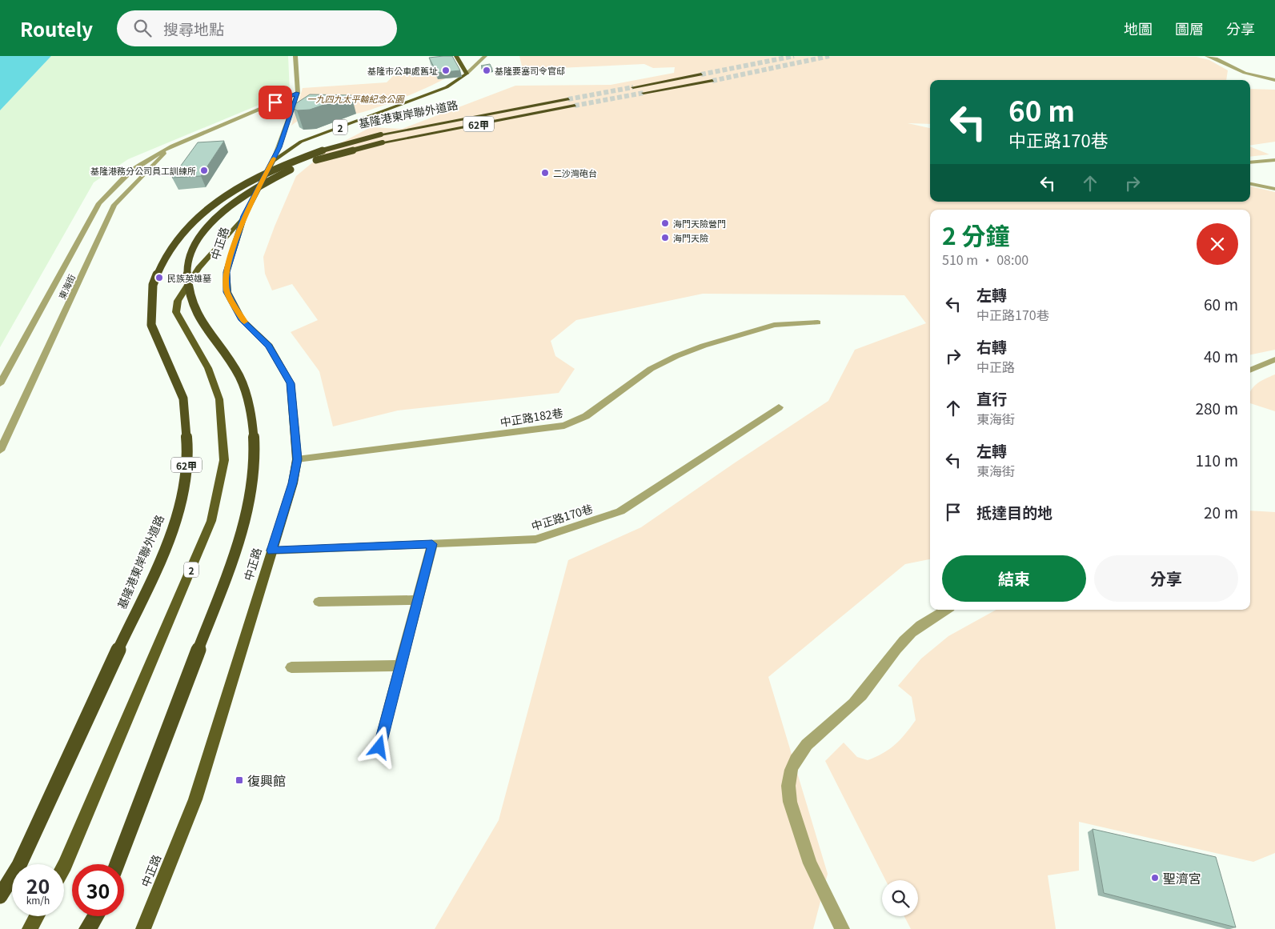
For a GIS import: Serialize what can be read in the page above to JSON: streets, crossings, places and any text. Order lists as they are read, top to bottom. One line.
{"streets":{"highway":["基隆港東岸聯外道路","62甲"],"main road":["2","中正路"],"street":["東海街","中正路182巷","中正路170巷"]},"crossings":[["中正路","中正路182巷"],["中正路","中正路170巷"]],"parks":["一九四九太平輪紀念公園"],"places":{"other":["基隆市公車處舊址","基隆要塞司令官邸","基隆港務分公司員工訓練所","二沙灣砲台","海門天險營門","海門天險","民族英雄墓","聖濟宮"],"transit":["復興館"]},"page":{"header":"Routely","search":"搜尋地點","nav":["地圖","圖層","分享"],"turn":["60 m","中正路170巷"],"heading":["2 分鐘","510 m · 08:00"],"list":[{"name":"左轉","note":"中正路170巷","value":"60 m"},{"name":"右轉","note":"中正路","value":"40 m"},{"name":"直行","note":"東海街","value":"280 m"},{"name":"左轉","note":"東海街","value":"110 m"},{"name":"抵達目的地","value":"20 m"}],"buttons":["結束","分享"],"speed":"20 km/h","limit":"30"}}
